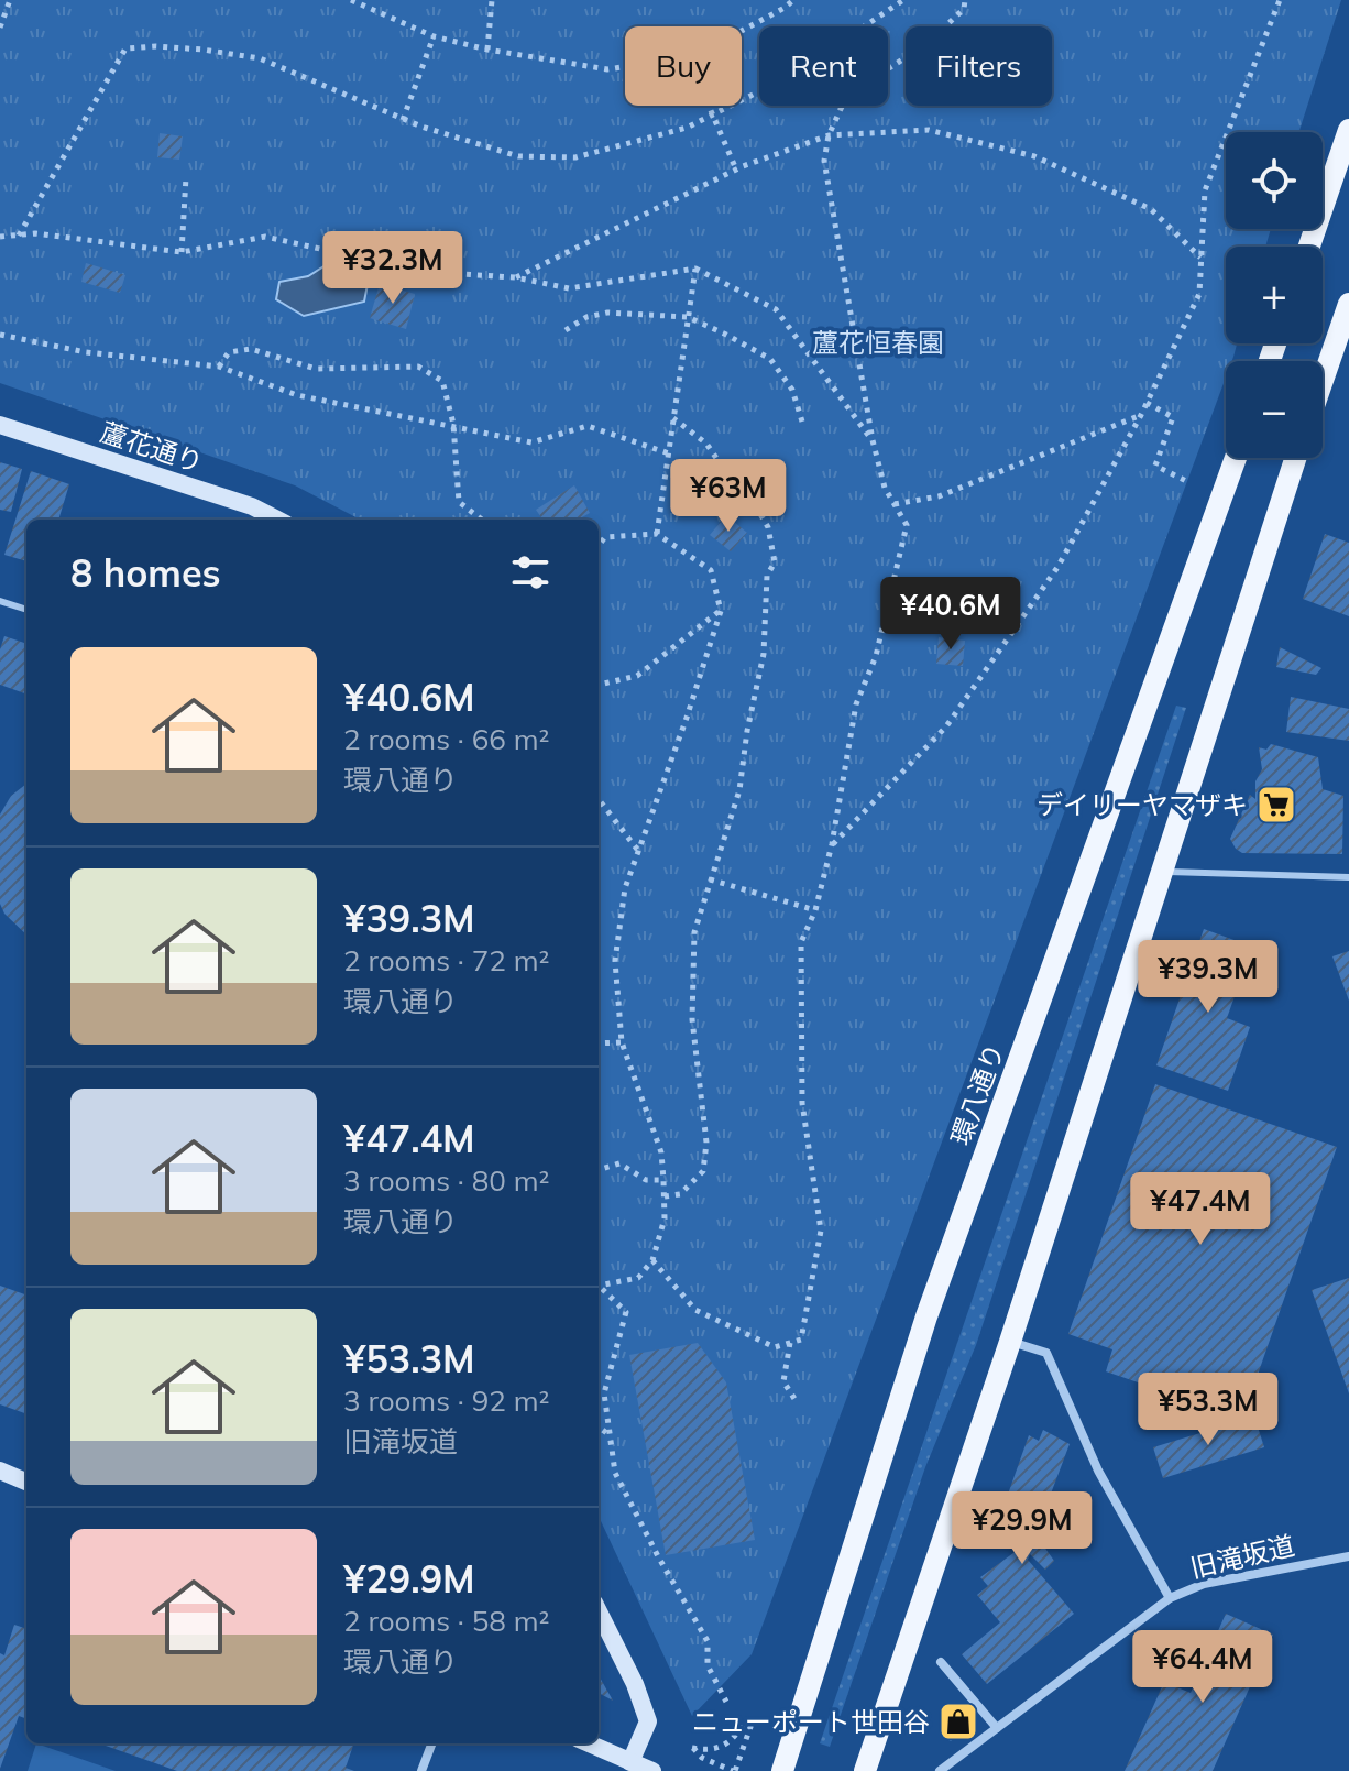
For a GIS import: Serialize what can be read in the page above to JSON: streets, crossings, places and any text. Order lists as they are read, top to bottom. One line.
{"streets":{"main road":["環八通り"],"street":["蘆花通り","旧滝坂道"]},"parks":["蘆花恒春園"],"places":{"supermarket":["デイリーヤマザキ"],"shop":["ニューポート世田谷"]},"page":{"chip":["Buy","Rent","Filters"],"map_buttons":["+","−"],"price":["¥32.3M","¥63M","¥40.6M","¥39.3M","¥47.4M","¥53.3M","¥29.9M","¥64.4M"],"heading":"8 homes","list":[{"name":"¥40.6M","note":"2 rooms · 66 m² · 環八通り"},{"name":"¥39.3M","note":"2 rooms · 72 m² · 環八通り"},{"name":"¥47.4M","note":"3 rooms · 80 m² · 環八通り"},{"name":"¥53.3M","note":"3 rooms · 92 m² · 旧滝坂道"},{"name":"¥29.9M","note":"2 rooms · 58 m² · 環八通り"}]}}
